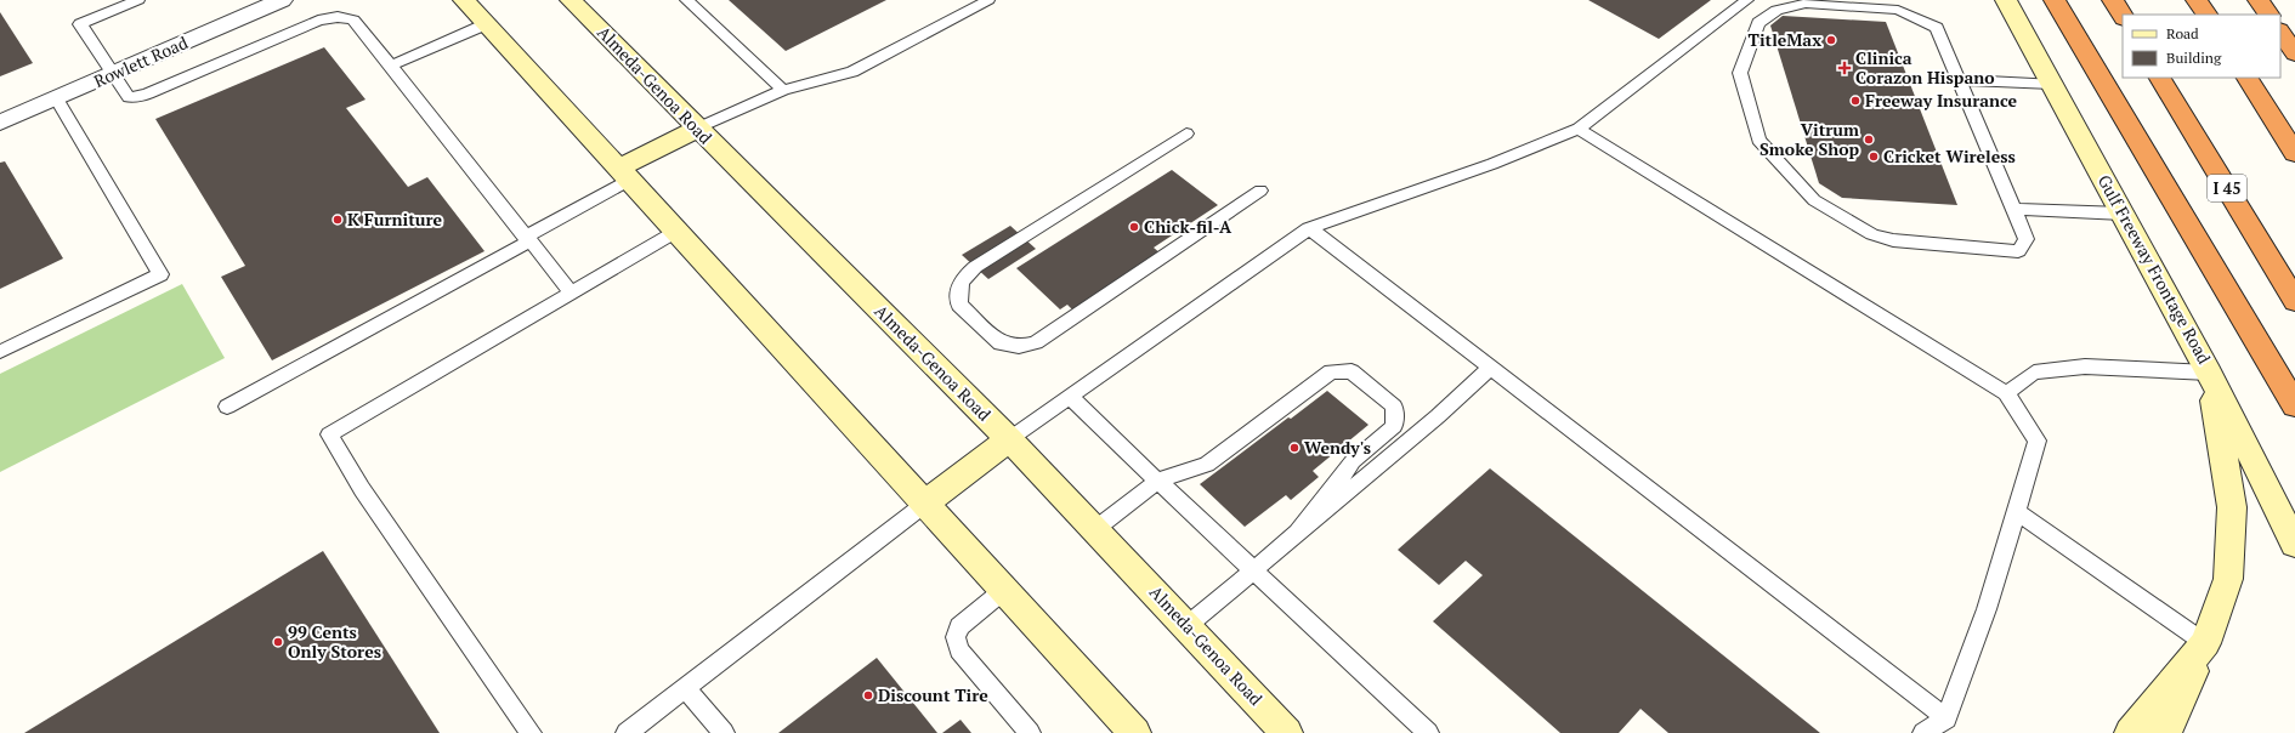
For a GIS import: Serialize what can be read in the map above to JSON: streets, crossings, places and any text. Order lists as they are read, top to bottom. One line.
{"streets":{"highway":["I 45"],"main road":["Almeda-Genoa Road","Gulf Freeway Frontage Road"],"street":["Rowlett Road"]},"places":{"other":["TitleMax","Freeway Insurance","Vitrum Smoke Shop","Cricket Wireless","K Furniture","Chick-fil-A","Wendy's","99 Cents Only Stores","Discount Tire"],"health":["Clinica Corazon Hispano"]},"legend":["Road","Building"]}
